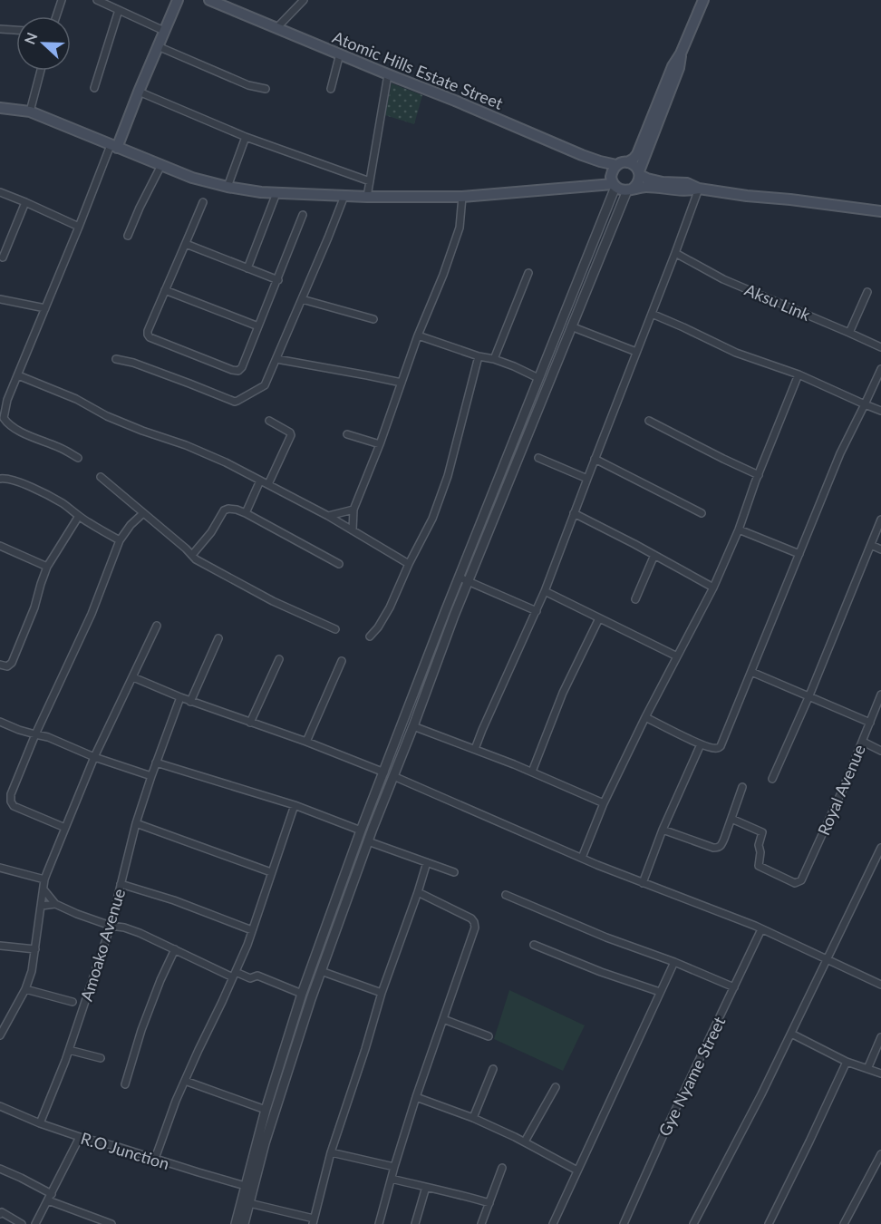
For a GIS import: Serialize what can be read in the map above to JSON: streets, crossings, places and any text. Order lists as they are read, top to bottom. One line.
{"streets":{"main road":["Atomic Hills Estate Street"],"street":["Aksu Link","Royal Avenue","Amoako Avenue","Gye Nyame Street","R.O Junction"]},"crossings":[["Amoako Avenue","R.O Junction"]],"north":"left"}
